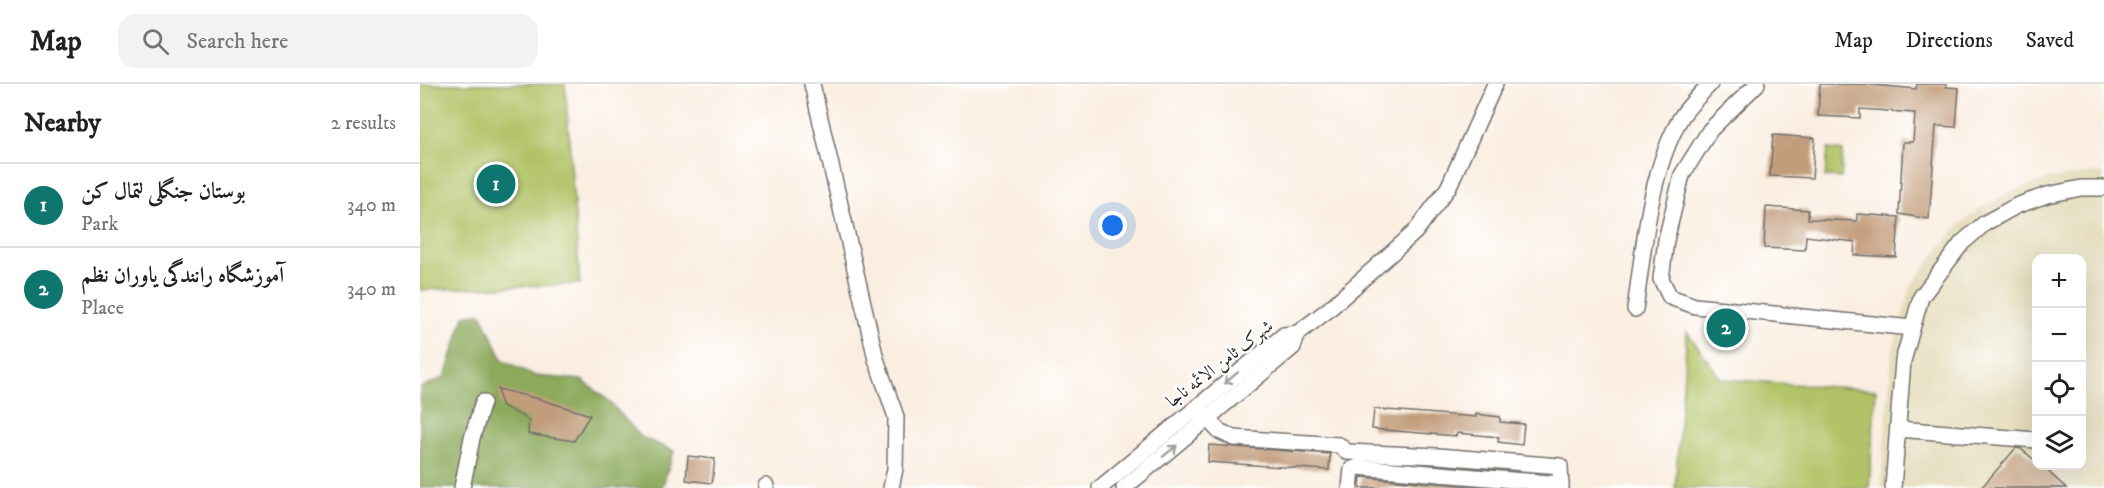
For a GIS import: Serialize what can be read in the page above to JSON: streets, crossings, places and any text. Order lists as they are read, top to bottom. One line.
{"streets":{"street":["شهرک ثامن الائمه ناجا"]},"page":{"header":"Map","search":"Search here","nav":["Map","Directions","Saved"],"heading":["Nearby","2 results"],"list":[{"mark":"1","name":"بوستان جنگلی لتمال کن","note":"Park","value":"340 m"},{"mark":"2","name":"آموزشگاه رانندگی یاوران نظم","note":"Place","value":"340 m"}],"pins":["1","2"],"map_buttons":["+","−"]}}
